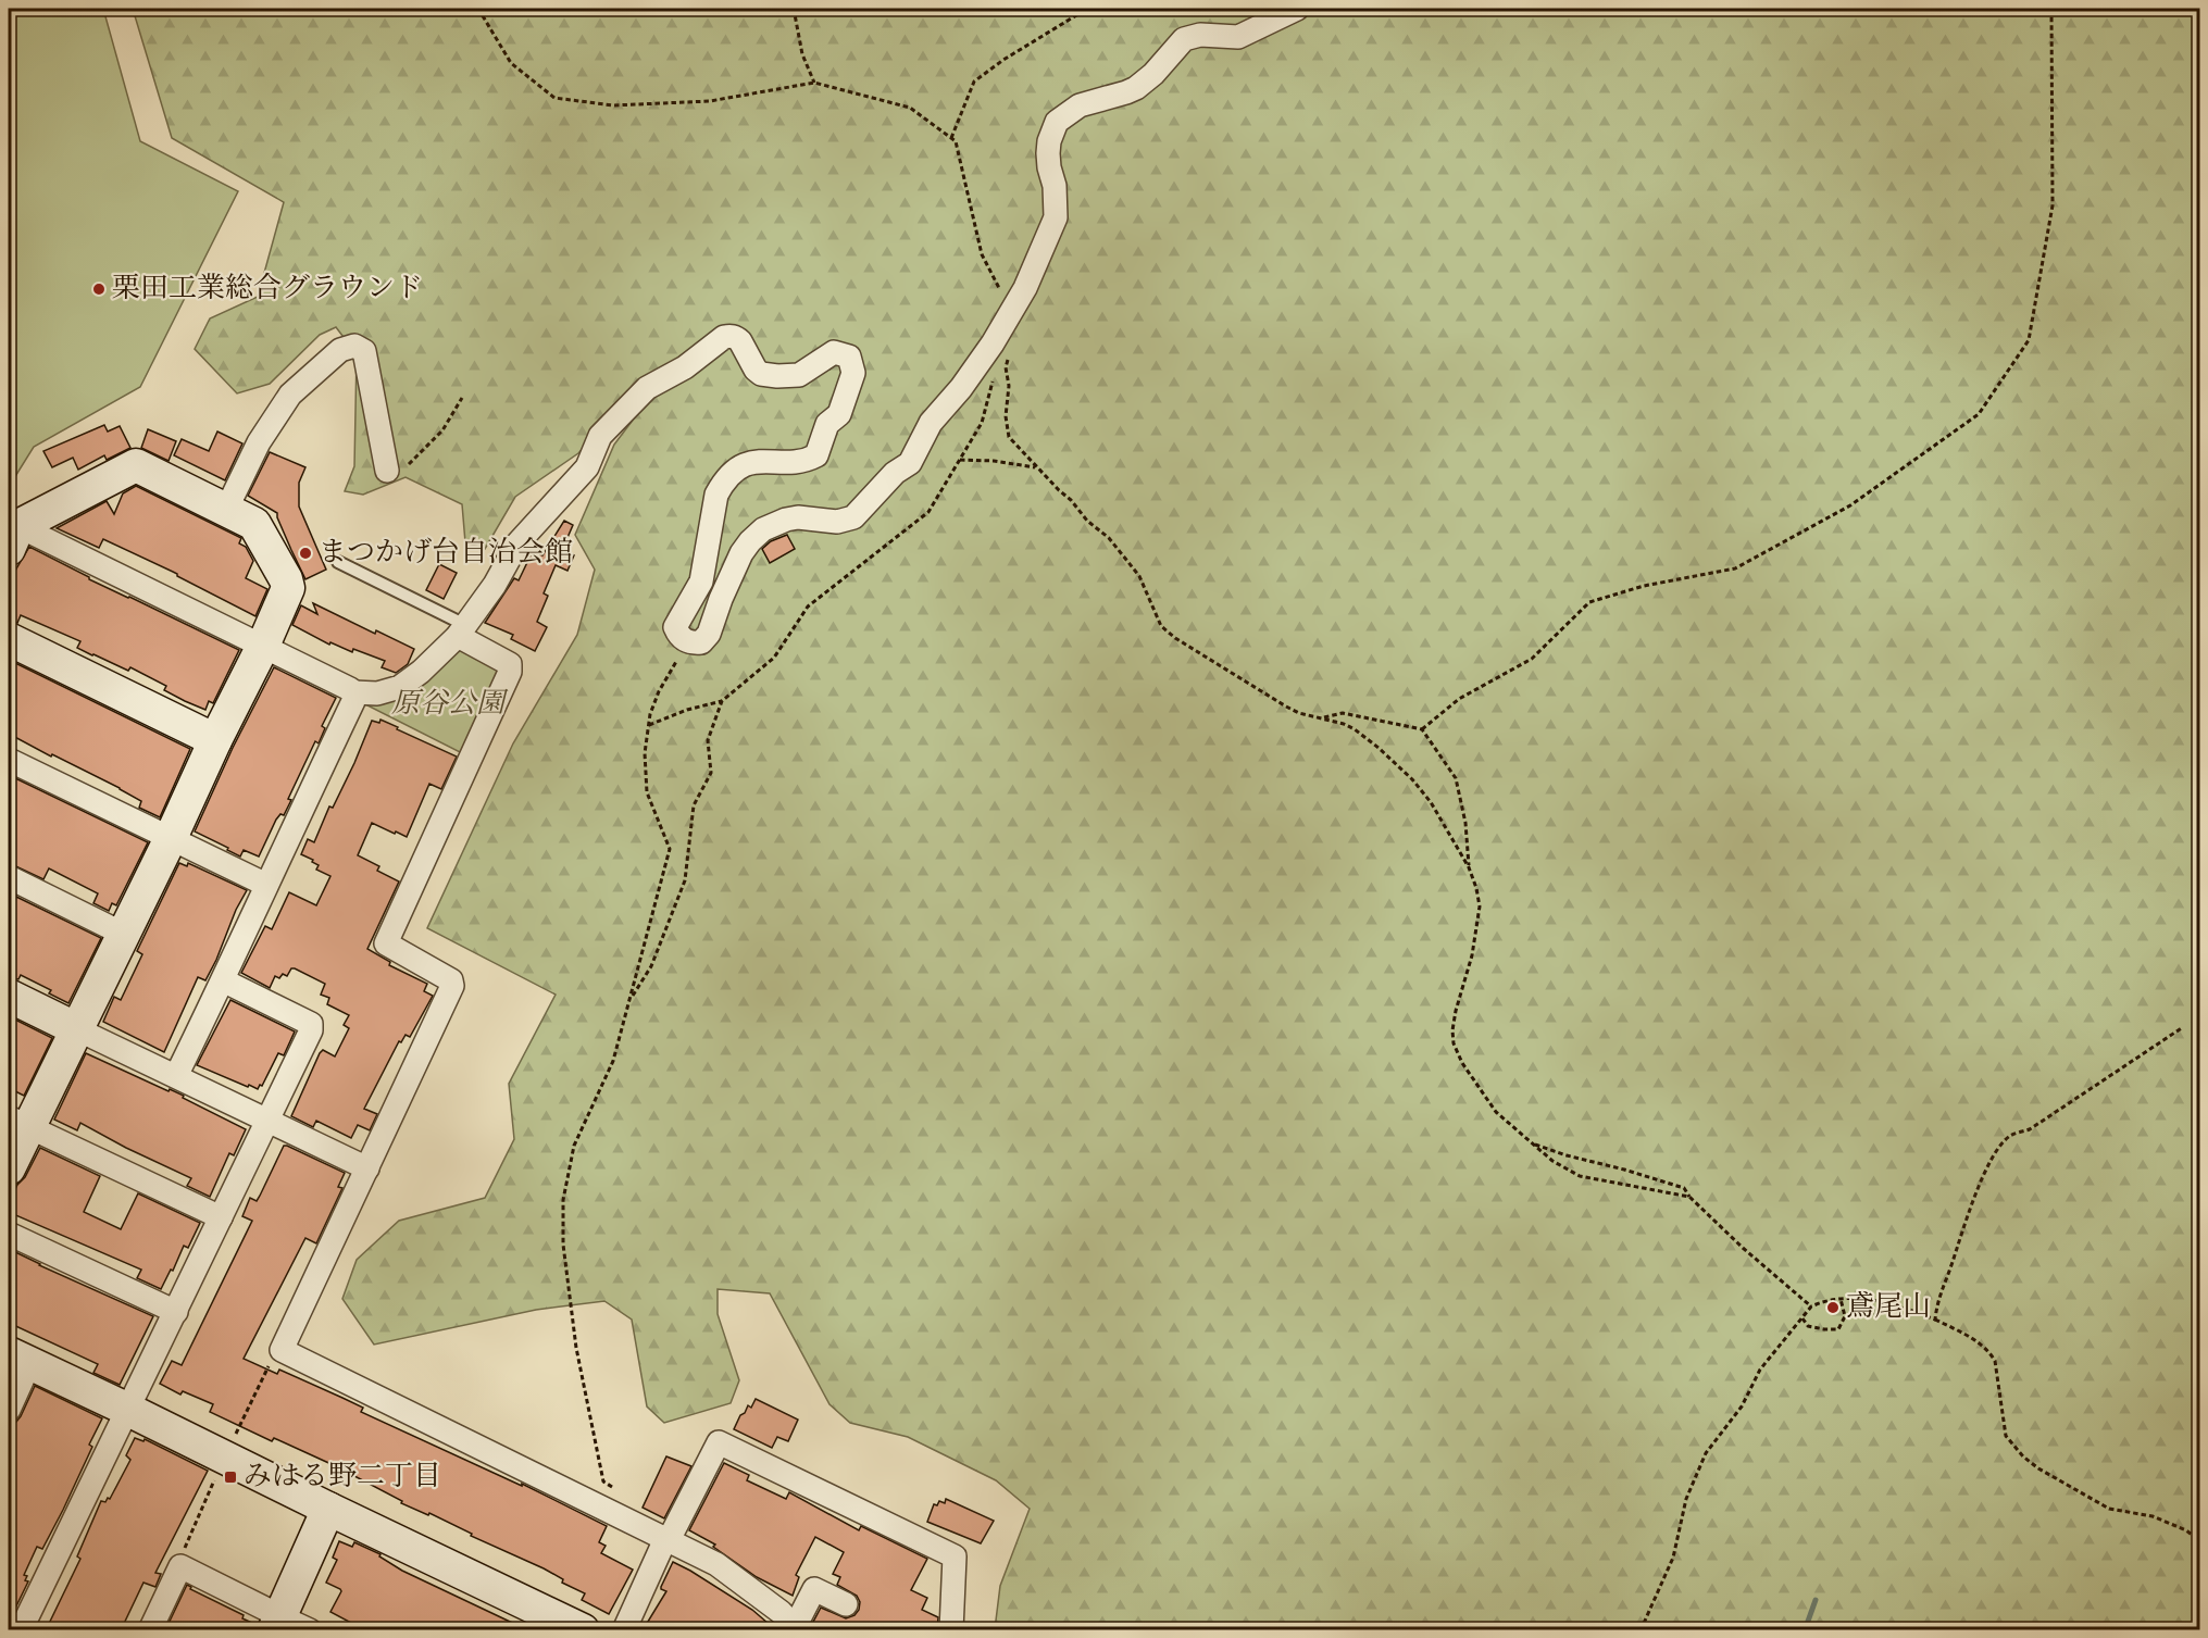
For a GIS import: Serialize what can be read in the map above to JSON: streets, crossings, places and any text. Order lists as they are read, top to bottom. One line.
{"parks":["原谷公園"],"places":{"other":["栗田工業総合グラウンド","まつかげ台自治会館","鳶尾山"],"transit":["みはる野二丁目"]}}
